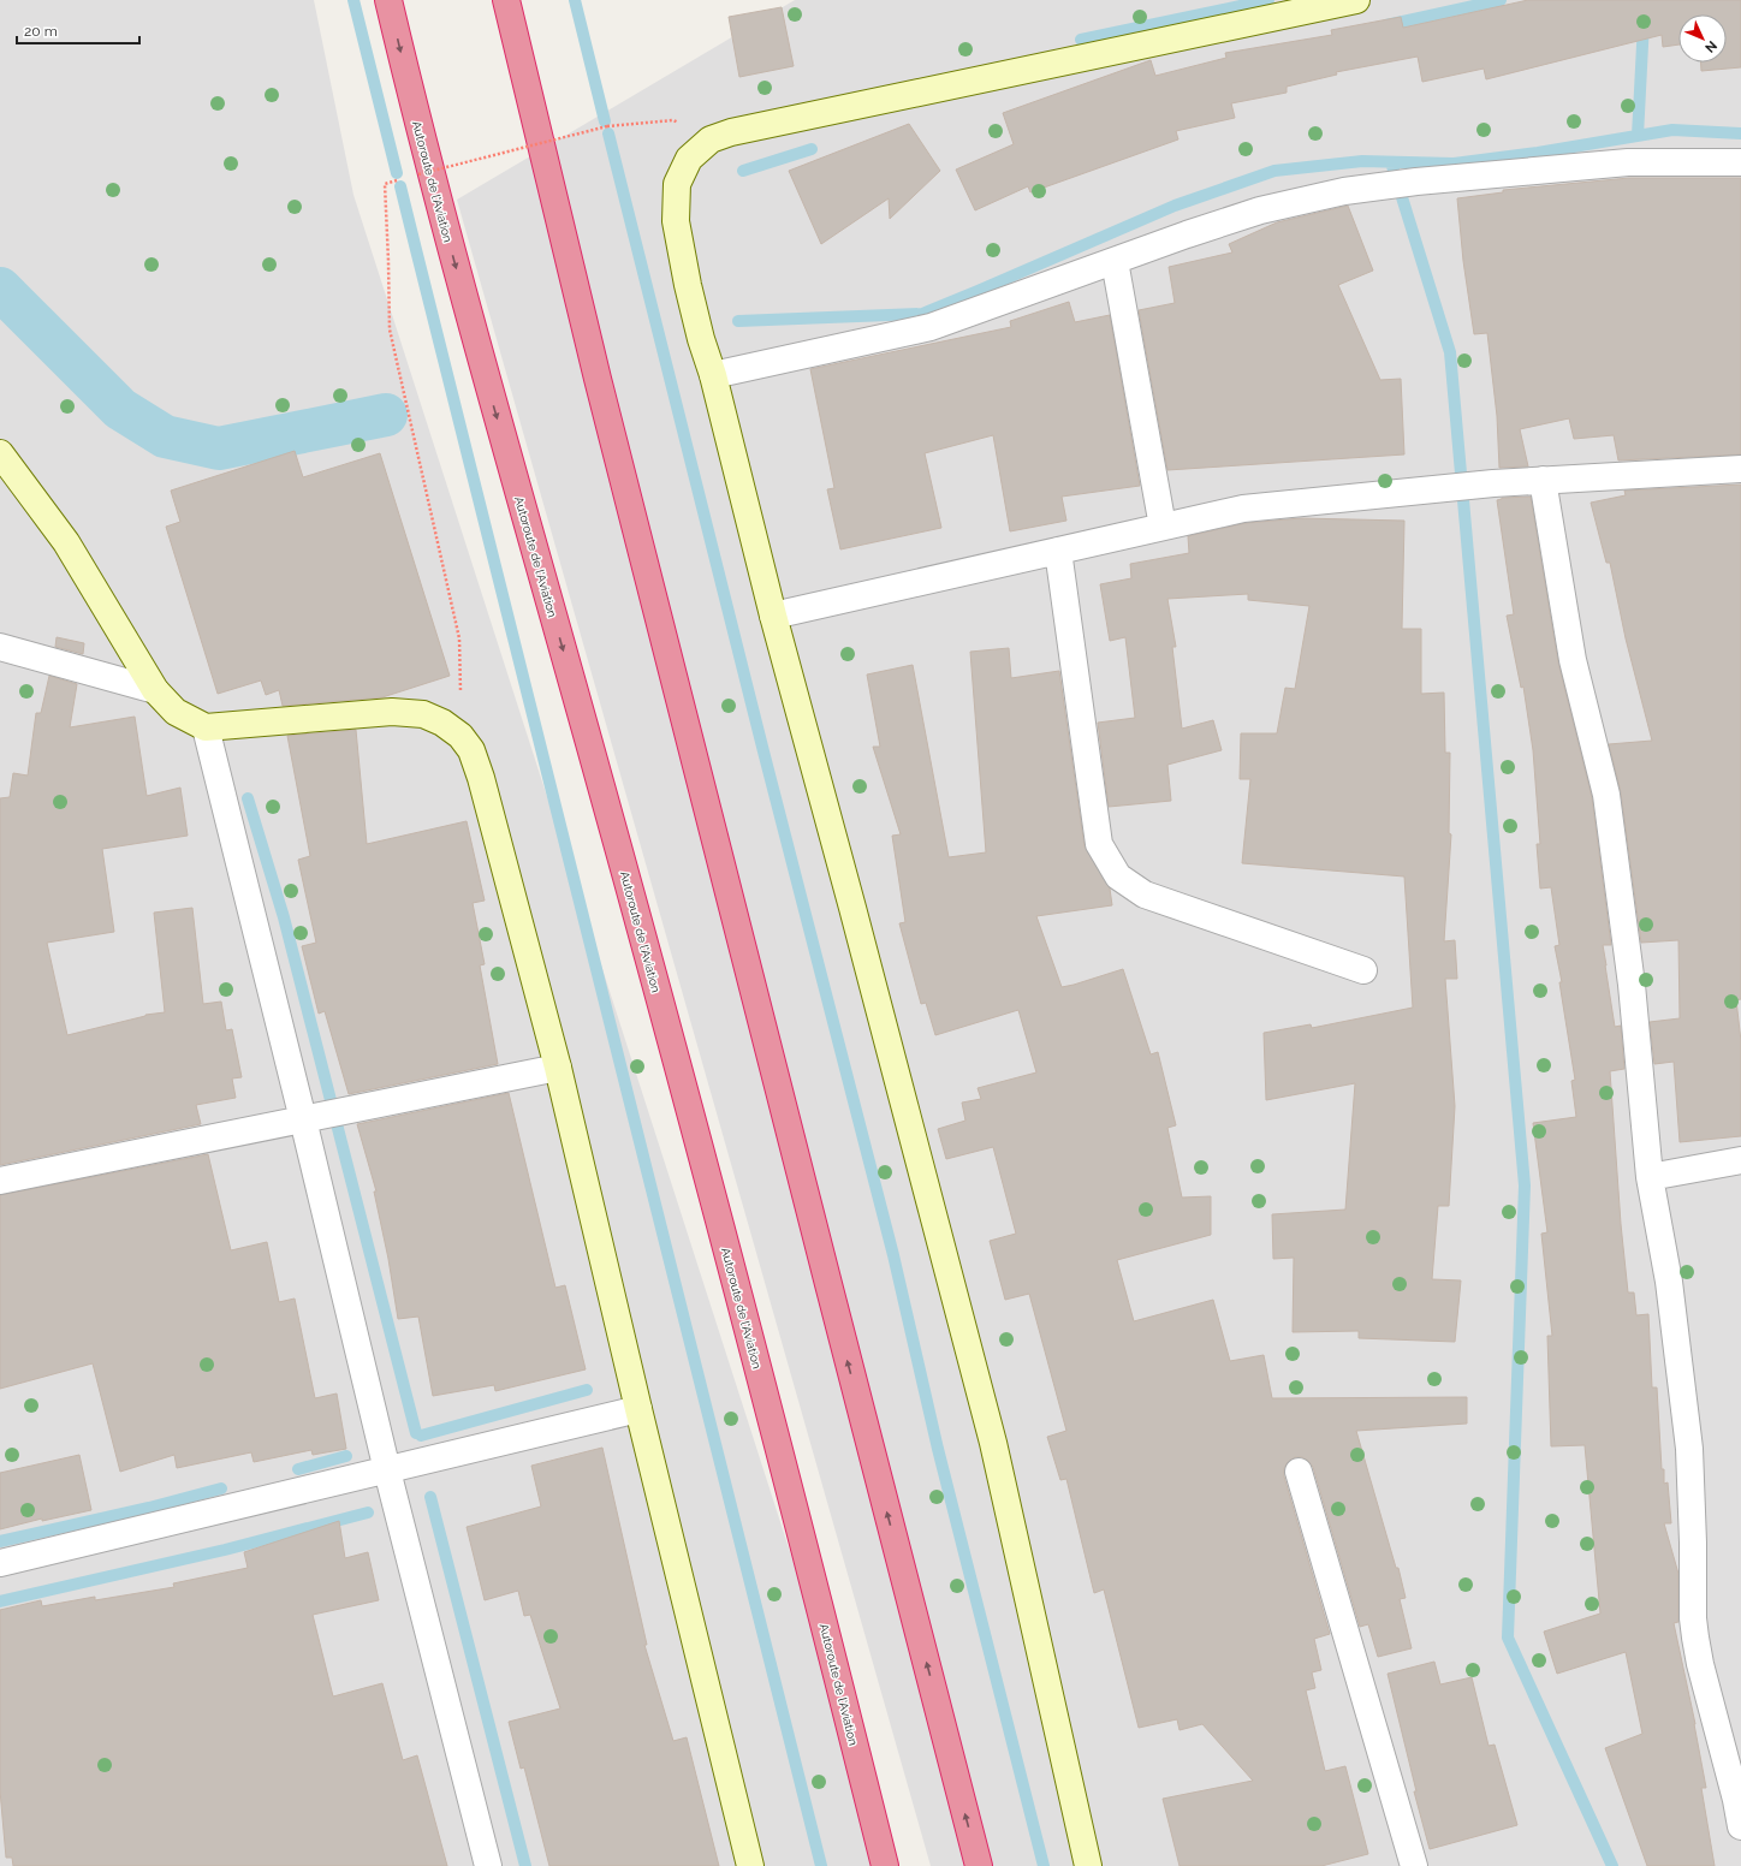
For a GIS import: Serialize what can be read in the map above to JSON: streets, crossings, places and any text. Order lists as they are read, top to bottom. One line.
{"streets":{"highway":["Autoroute de l'Aviation"]},"scale_bar":"20 m","north":"bottom right"}
